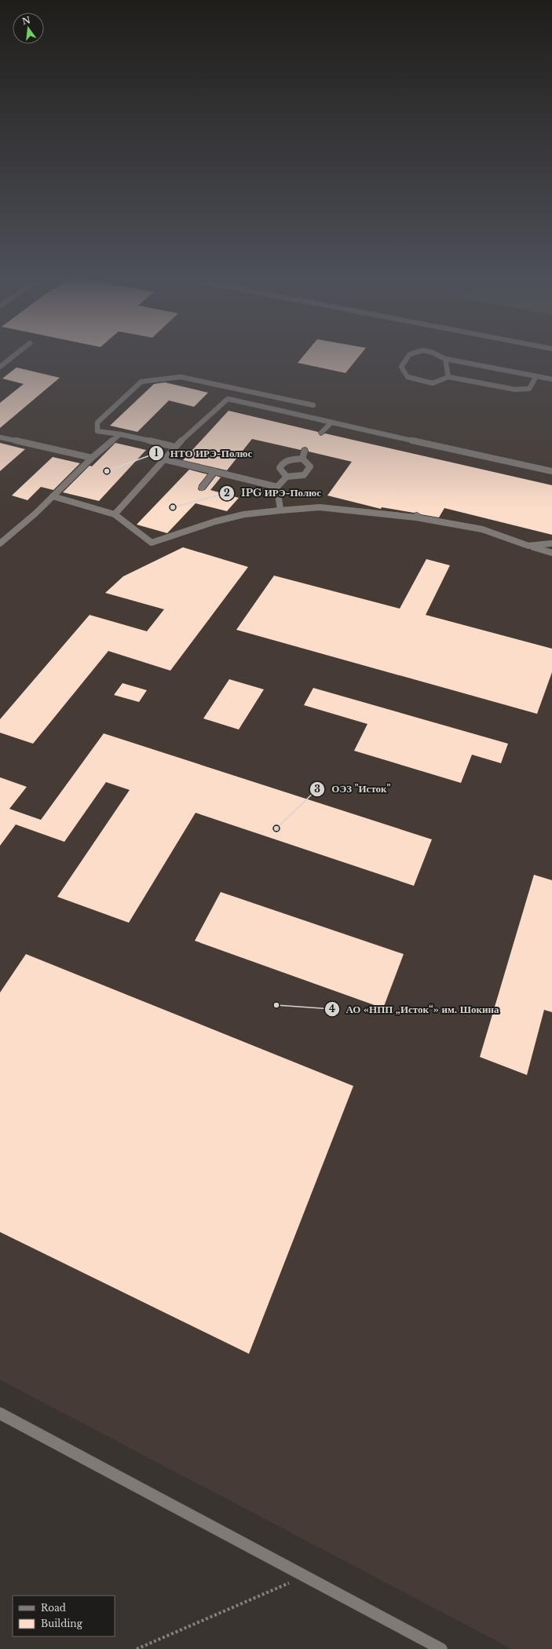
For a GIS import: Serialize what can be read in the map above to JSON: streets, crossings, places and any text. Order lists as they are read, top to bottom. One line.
{"places":["НТО ИРЭ-Полюс","IPG ИРЭ-Полюс","ОЭЗ \"Исток\"","АО «НПП „Исток“» им. Шокина"],"legend":["Road","Building"],"north":"top"}
